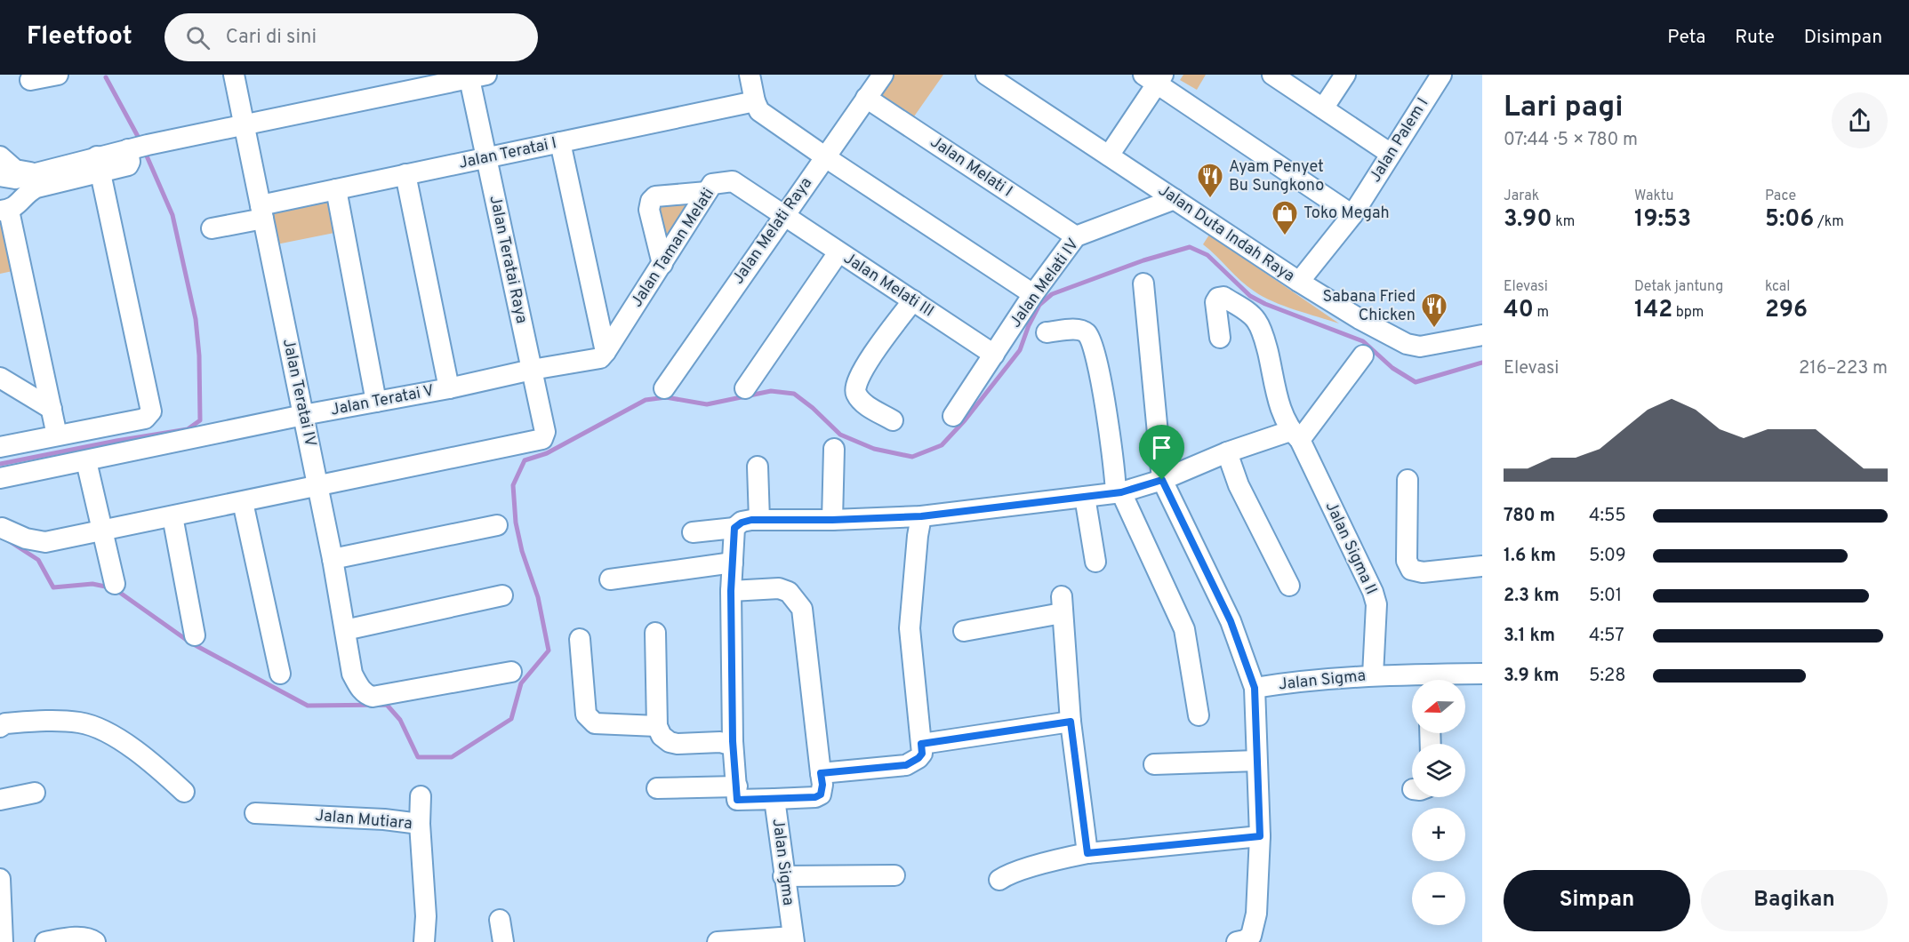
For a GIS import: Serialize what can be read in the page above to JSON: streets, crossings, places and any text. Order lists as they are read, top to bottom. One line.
{"streets":{"street":["Jalan Palem I","Jalan Teratai I","Jalan Melati I","Jalan Melati Raya","Jalan Duta Indah Raya","Jalan Taman Melati","Jalan Teratai Raya","Jalan Melati IV","Jalan Melati III","Jalan Teratai IV","Jalan Teratai V","Jalan Sigma II","Jalan Sigma","Jalan Mutiara"]},"crossings":[["Jalan Palem I","Jalan Duta Indah Raya"],["Jalan Teratai I","Jalan Teratai Raya"],["Jalan Teratai I","Jalan Teratai IV"],["Jalan Melati I","Jalan Melati Raya"],["Jalan Melati I","Jalan Melati IV"],["Jalan Melati Raya","Jalan Taman Melati"],["Jalan Melati Raya","Jalan Melati III"],["Jalan Duta Indah Raya","Jalan Melati IV"],["Jalan Taman Melati","Jalan Melati III"],["Jalan Taman Melati","Jalan Teratai V"],["Jalan Teratai Raya","Jalan Teratai IV"],["Jalan Teratai Raya","Jalan Teratai V"],["Jalan Melati IV","Jalan Melati III"],["Jalan Teratai IV","Jalan Teratai V"],["Jalan Sigma II","Jalan Sigma"]],"places":{"restaurant":["Ayam Penyet Bu Sungkono","Sabana Fried Chicken"],"shop":["Toko Megah"]},"north":"left","page":{"header":"Fleetfoot","search":"Cari di sini","nav":["Peta","Rute","Disimpan"],"heading":["Lari pagi","07:44 · 5 × 780 m"],"stats":[["Jarak","3.90 km"],["Waktu","19:53"],["Pace","5:06 /km"],["Elevasi","40 m"],["Detak jantung","142 bpm"],["kcal","296"]],"chart":["Elevasi","216–223 m"],"list":[{"name":"780 m","note":"4:55"},{"name":"1.6 km","note":"5:09"},{"name":"2.3 km","note":"5:01"},{"name":"3.1 km","note":"4:57"},{"name":"3.9 km","note":"5:28"}],"map_buttons":["+","−"],"buttons":["Simpan","Bagikan"]}}
